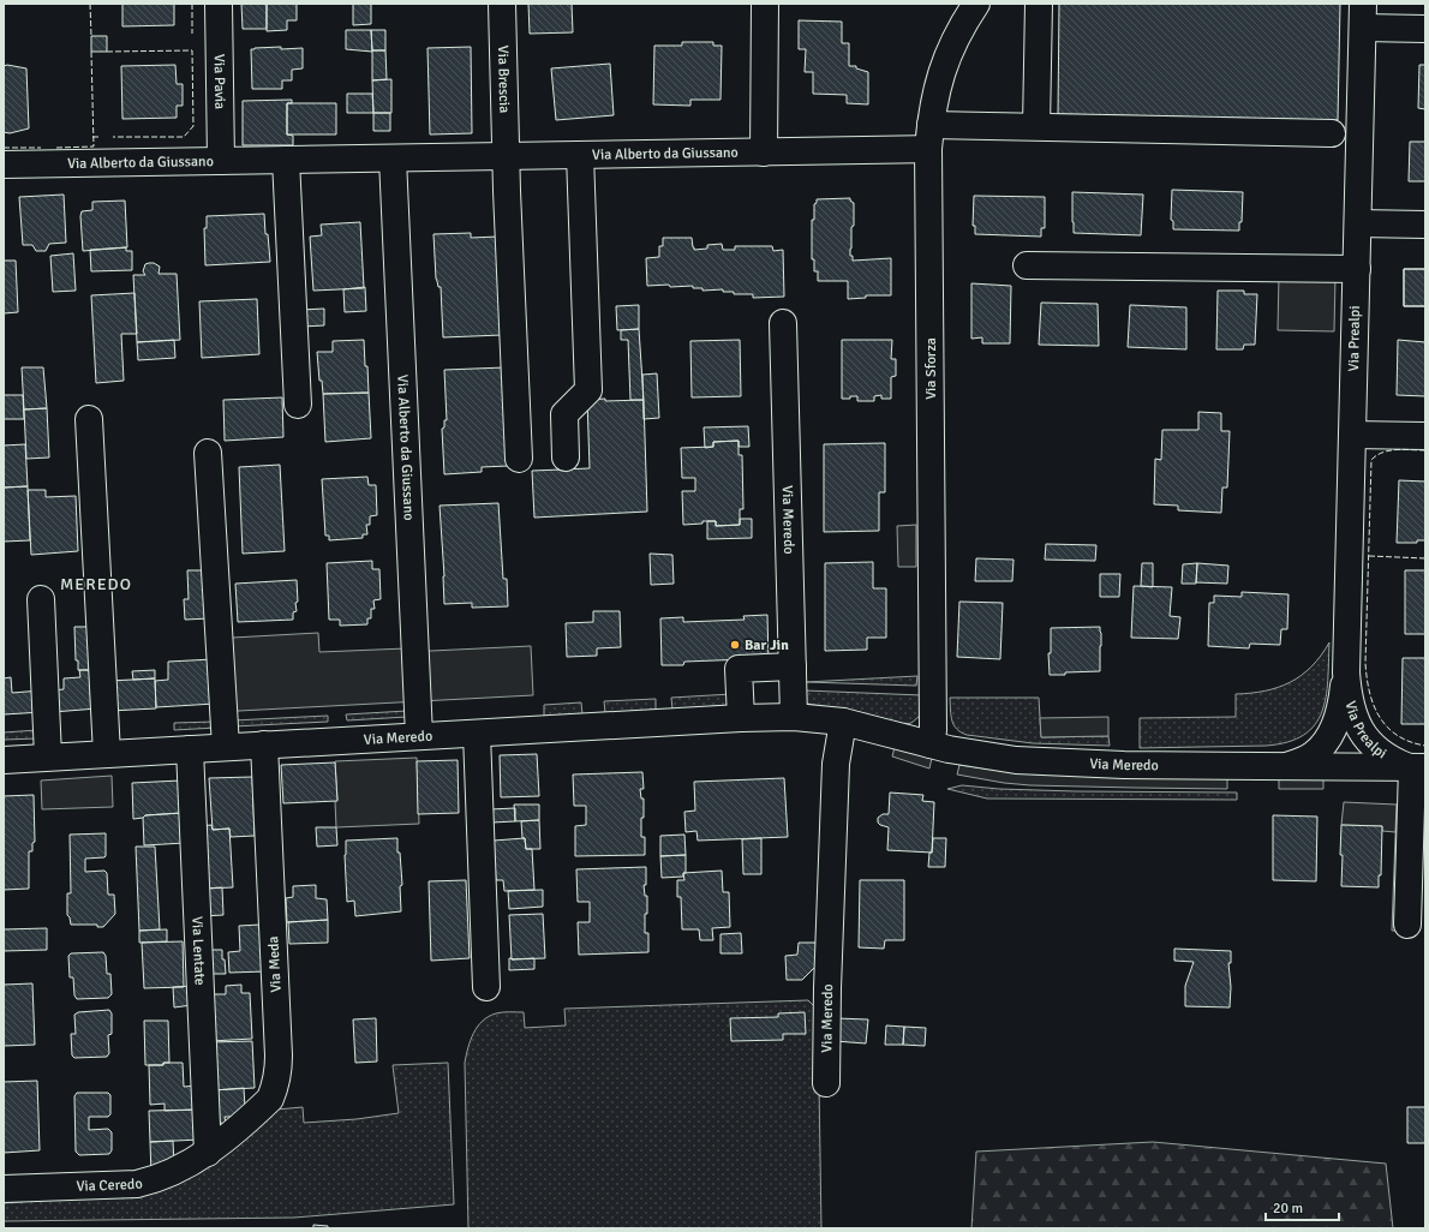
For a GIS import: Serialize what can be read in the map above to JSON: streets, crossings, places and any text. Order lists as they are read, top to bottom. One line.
{"streets":{"street":["Via Brescia","Via Pavia","Via Alberto da Giussano","Via Prealpi","Via Sforza","Via Meredo","Via Lentate","Via Meda","Via Ceredo"]},"crossings":[["Via Brescia","Via Alberto da Giussano"],["Via Pavia","Via Alberto da Giussano"],["Via Alberto da Giussano","Via Sforza"],["Via Alberto da Giussano","Via Meredo"],["Via Prealpi","Via Meredo"],["Via Sforza","Via Meredo"],["Via Meredo","Via Lentate"],["Via Meredo","Via Meda"],["Via Lentate","Via Meda"],["Via Lentate","Via Ceredo"],["Via Meda","Via Ceredo"]],"districts":["MEREDO"],"places":["Bar Jin"],"scale_bar":"20 m"}
